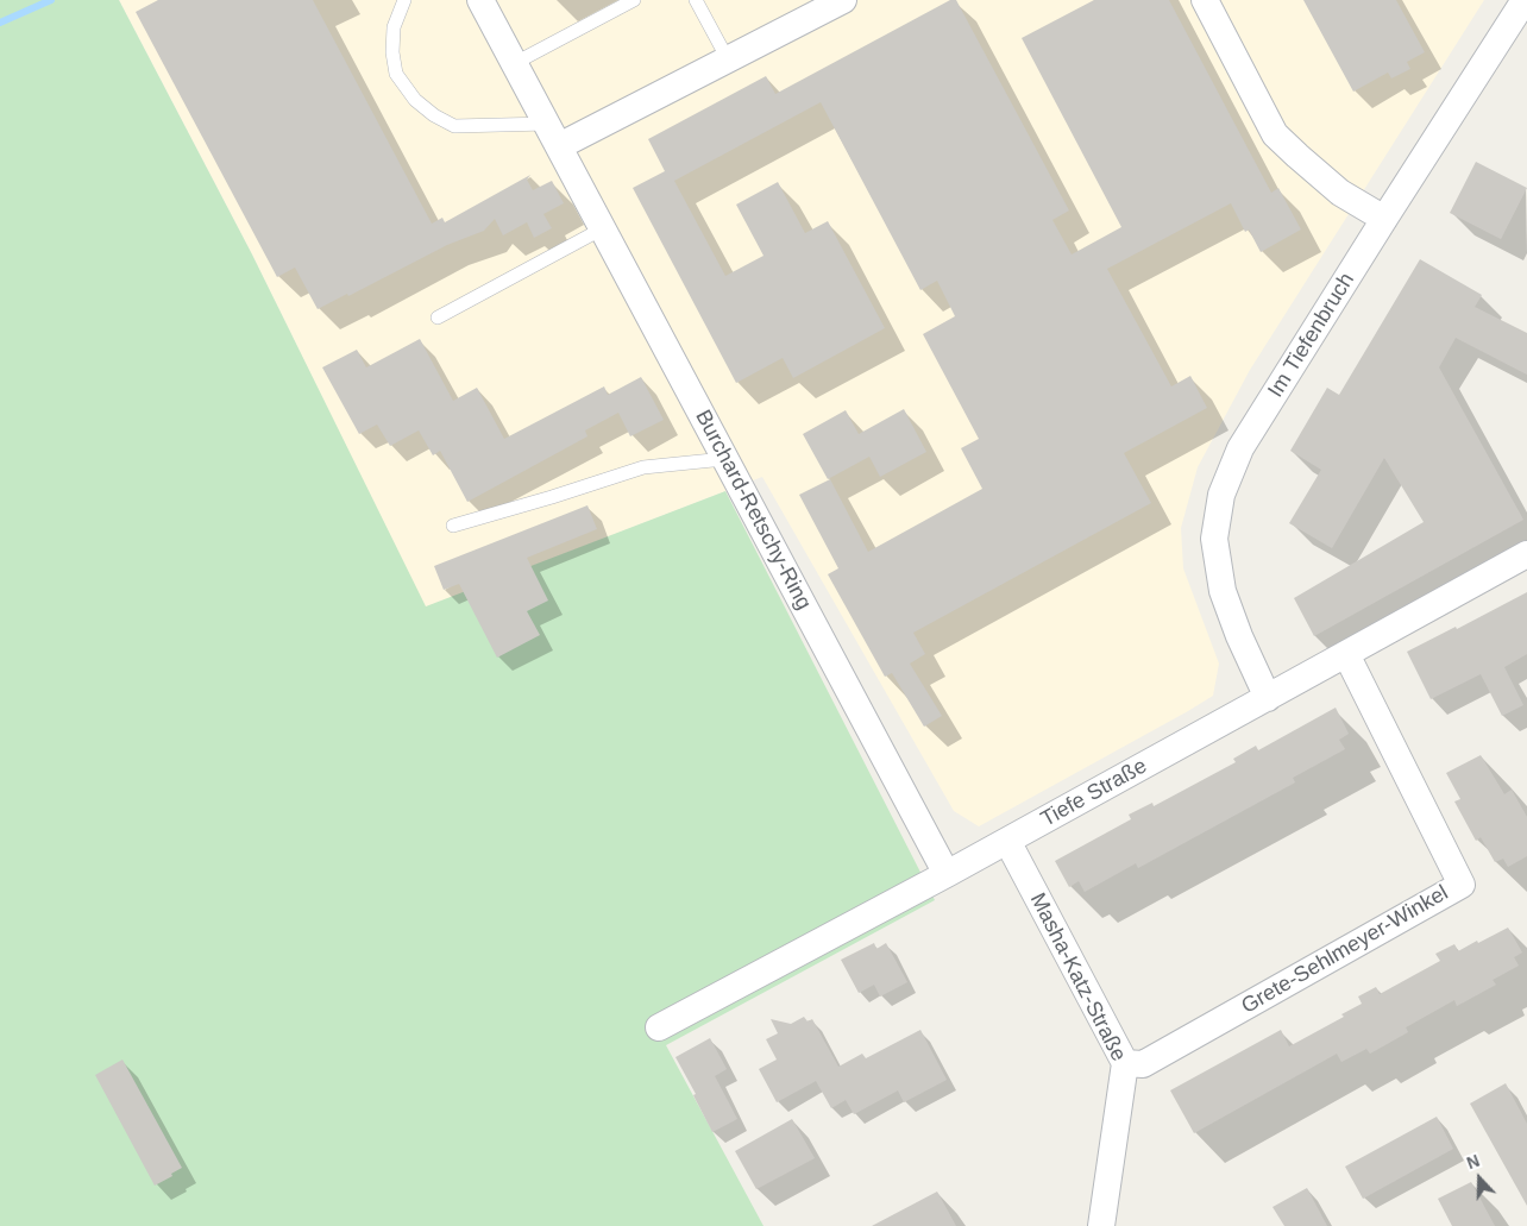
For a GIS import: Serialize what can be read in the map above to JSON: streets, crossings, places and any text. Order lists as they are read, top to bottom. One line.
{"streets":{"street":["Im Tiefenbruch","Burchard-Retschy-Ring","Tiefe Straße","Grete-Sehlmeyer-Winkel","Masha-Katz-Straße"]},"crossings":[["Im Tiefenbruch","Tiefe Straße"],["Burchard-Retschy-Ring","Tiefe Straße"],["Tiefe Straße","Grete-Sehlmeyer-Winkel"],["Tiefe Straße","Masha-Katz-Straße"],["Grete-Sehlmeyer-Winkel","Masha-Katz-Straße"]],"north":"top"}
